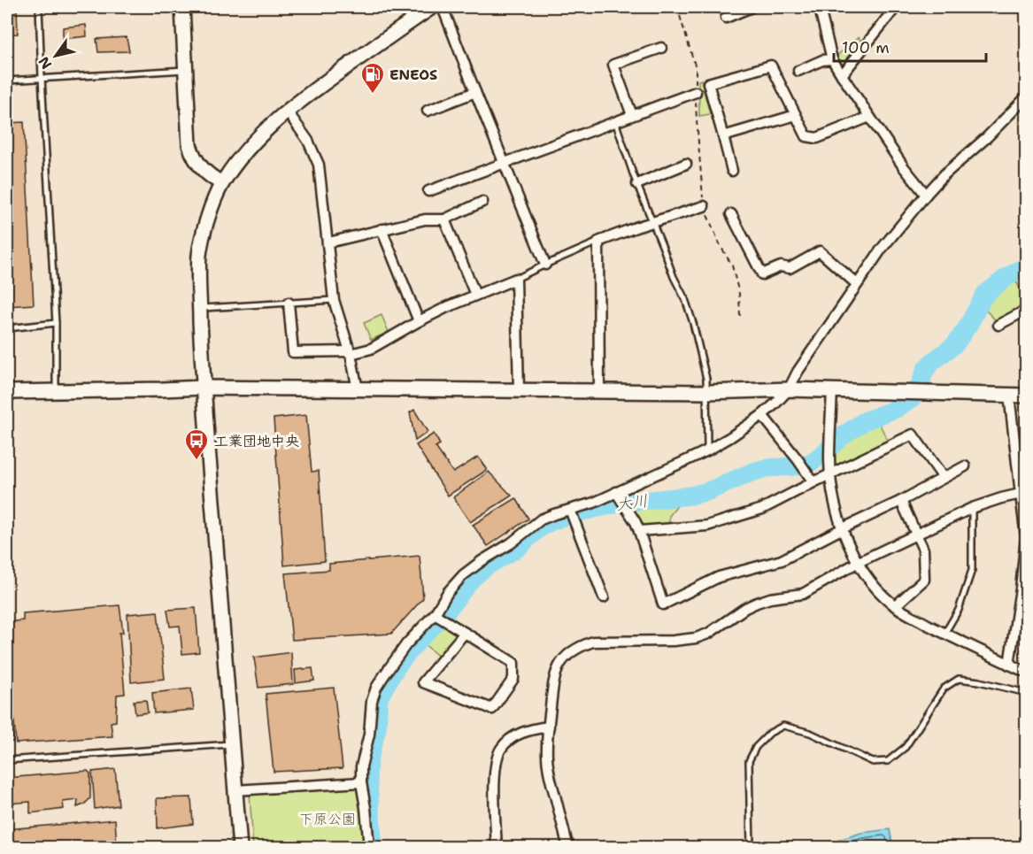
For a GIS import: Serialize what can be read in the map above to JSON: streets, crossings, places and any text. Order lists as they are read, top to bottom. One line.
{"water":["大川"],"parks":["下原公園"],"places":{"fuel station":["ENEOS"],"bus stop":["工業団地中央"]},"scale_bar":"100 m","north":"bottom left"}
